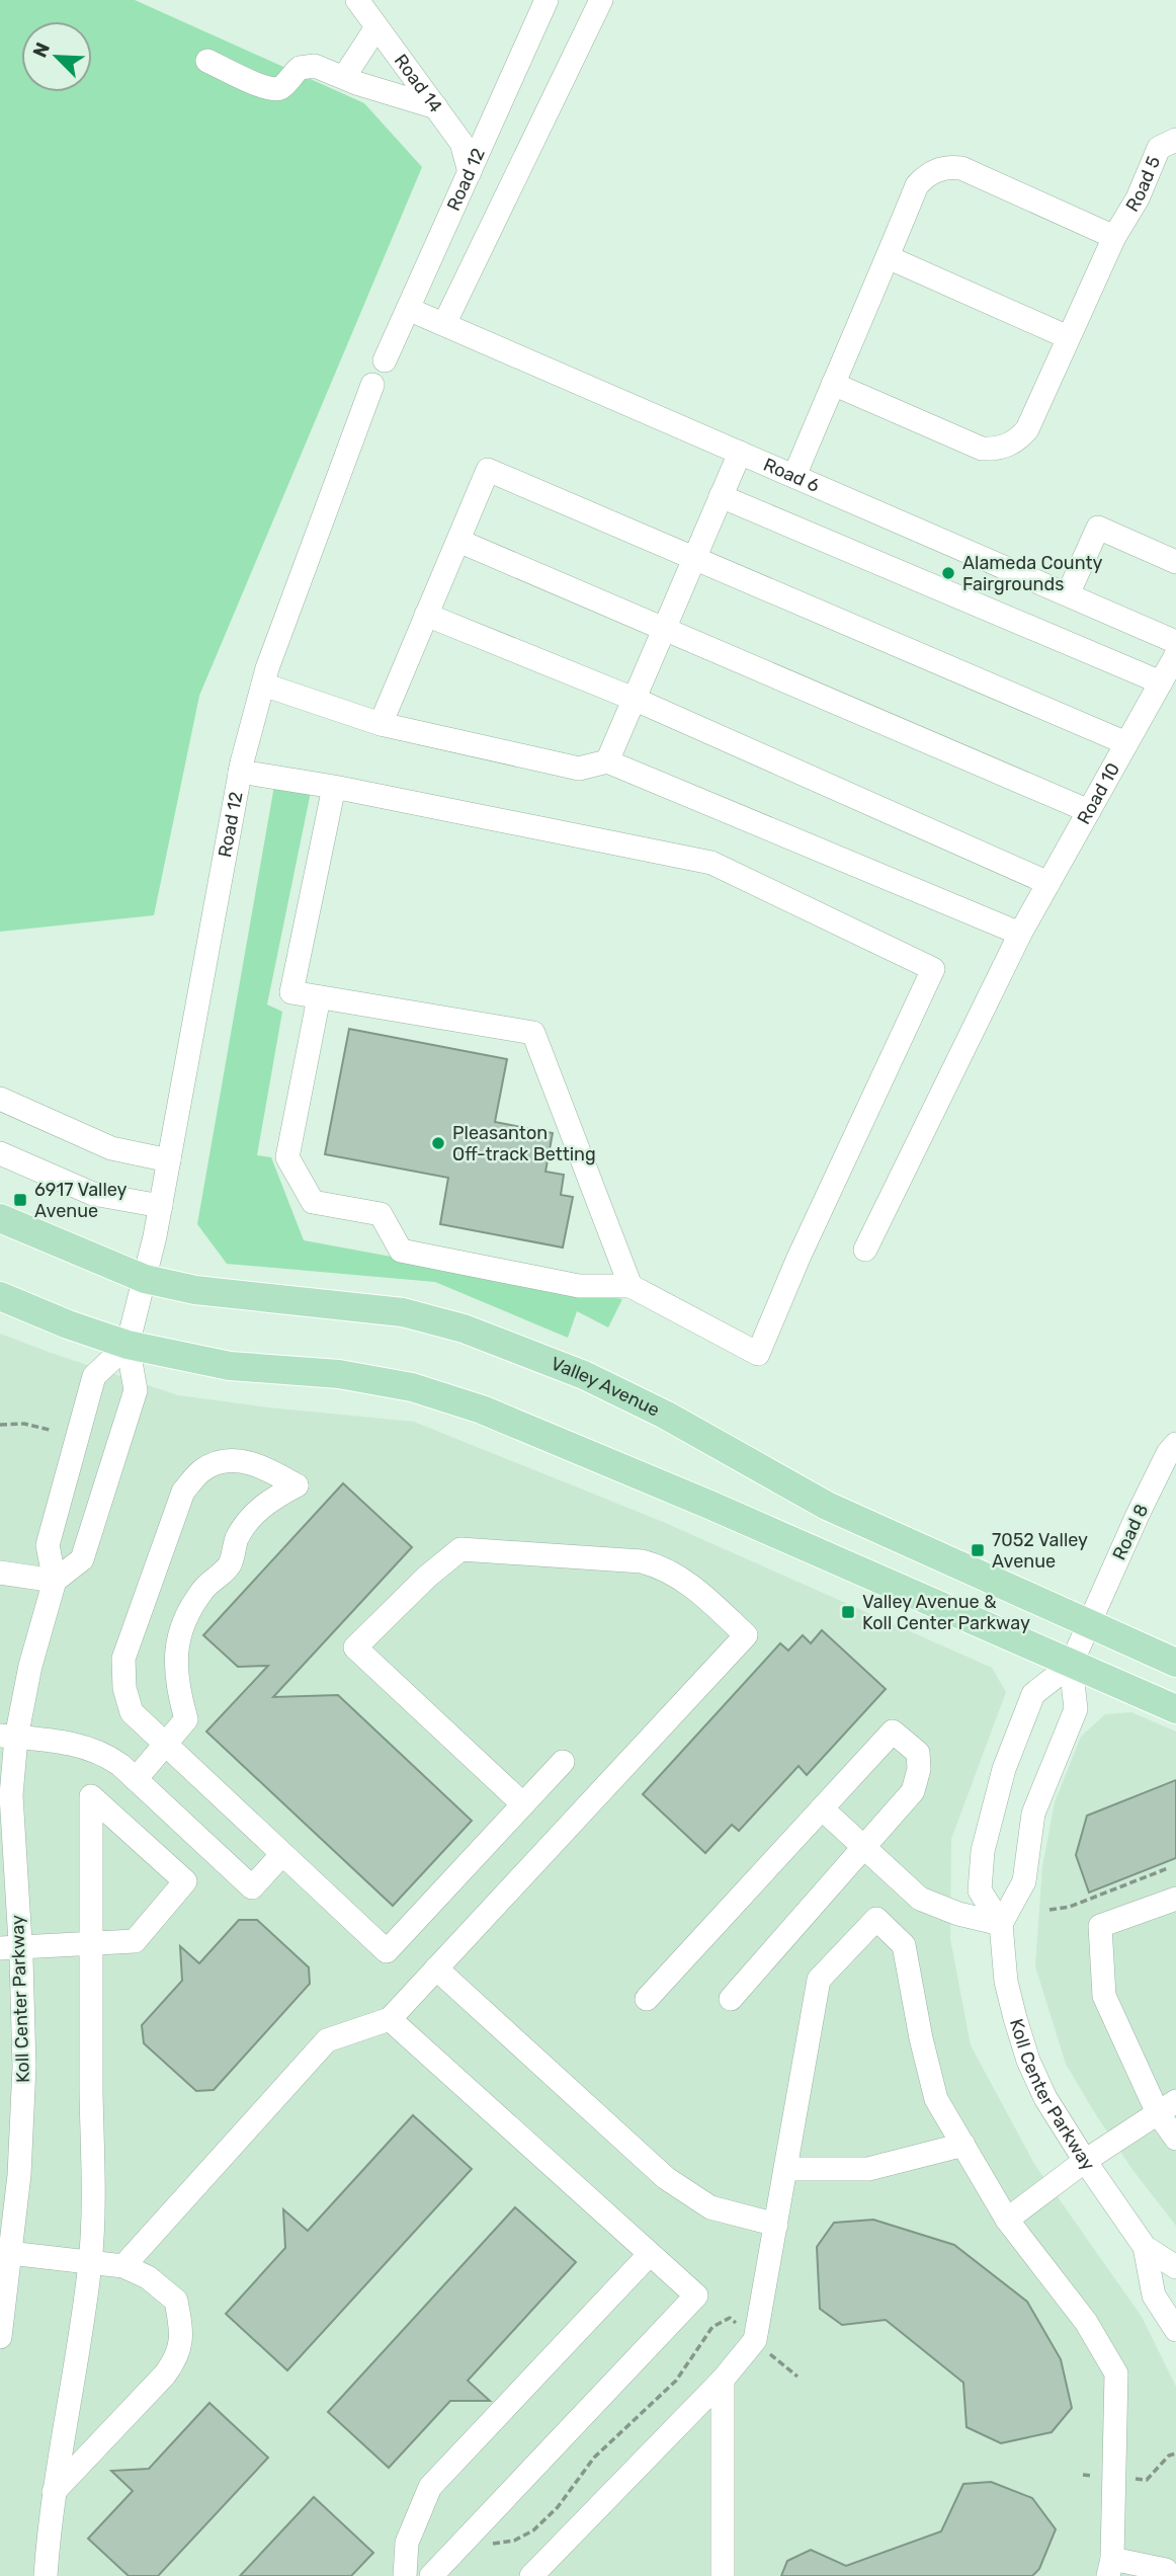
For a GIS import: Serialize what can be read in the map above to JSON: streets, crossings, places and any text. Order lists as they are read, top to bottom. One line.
{"streets":{"main road":["Valley Avenue"],"street":["Road 14","Road 12","Road 5","Road 6","Road 10","Road 8","Koll Center Parkway"]},"crossings":[["Road 14","Road 12"],["Road 12","Road 6"],["Road 12","Valley Avenue"],["Valley Avenue","Road 8"],["Valley Avenue","Koll Center Parkway"],["Road 8","Koll Center Parkway"]],"places":{"other":["Alameda County Fairgrounds","Pleasanton Off-track Betting"],"transit":["6917 Valley Avenue","7052 Valley Avenue","Valley Avenue & Koll Center Parkway"]},"north":"top left"}
